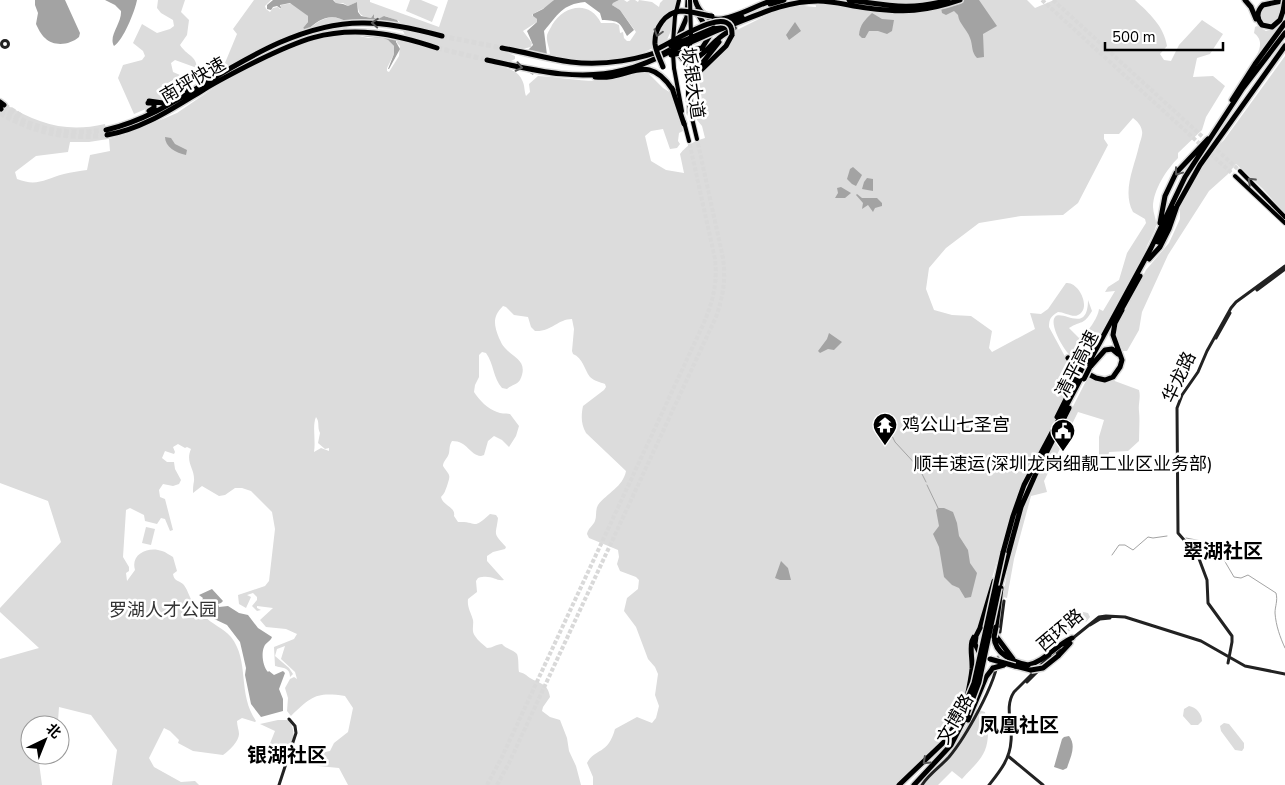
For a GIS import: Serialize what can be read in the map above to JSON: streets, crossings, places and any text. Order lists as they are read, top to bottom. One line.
{"streets":{"highway":["南坪快速","清平高速"],"main road":["坂银大道"],"street":["华龙路","西环路","文博路"]},"crossings":[["清平高速","文博路"],["华龙路","西环路"]],"districts":["翠湖社区","凤凰社区","银湖社区"],"parks":["罗湖人才公园"],"places":{"temple":["鸡公山七圣宫"],"public building":["顺丰速运(深圳龙岗细靓工业区业务部)"]},"scale_bar":"500 m","north":"top right"}
